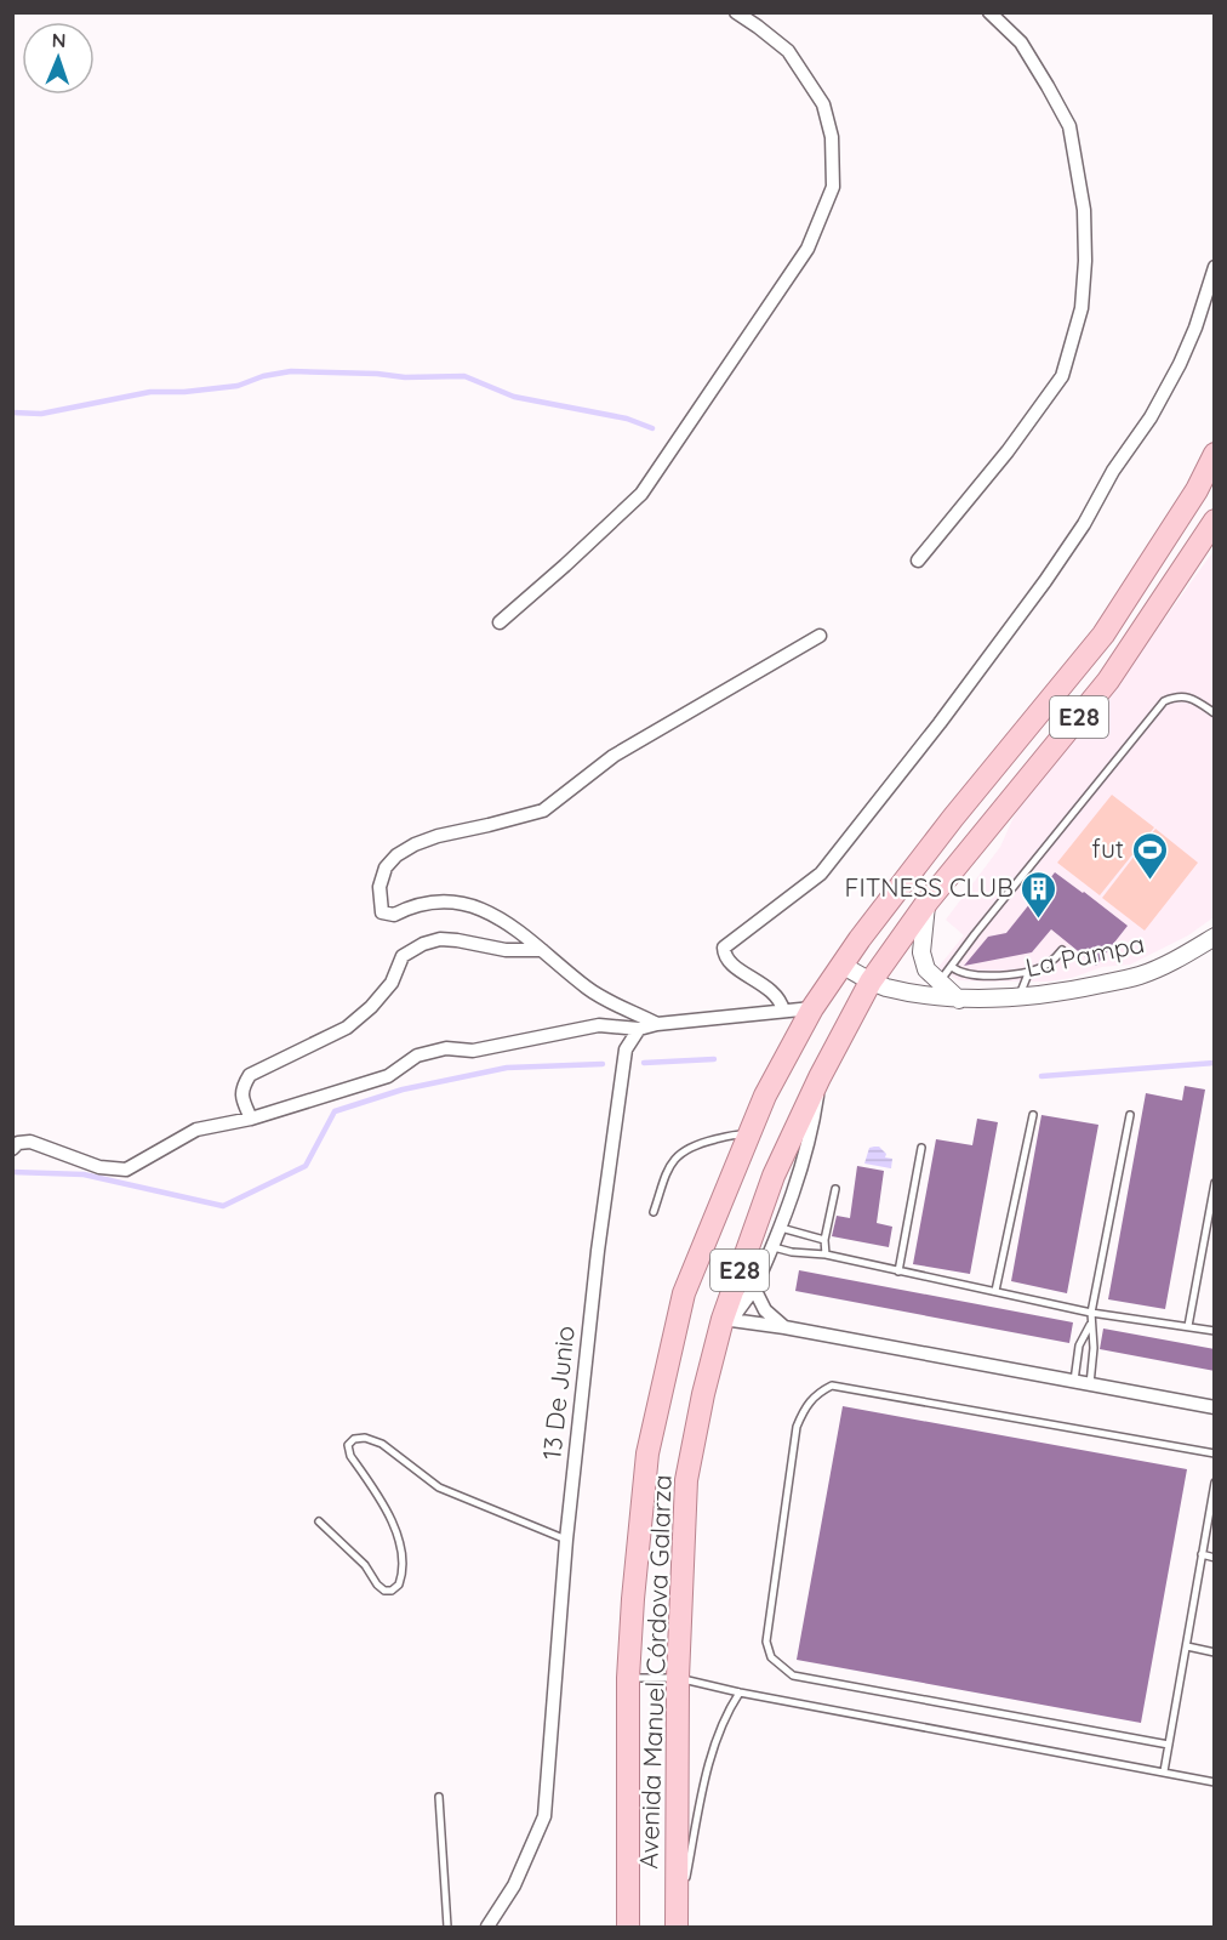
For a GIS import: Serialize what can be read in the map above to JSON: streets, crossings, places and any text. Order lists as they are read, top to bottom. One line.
{"streets":{"main road":["E28","Avenida Manuel Córdova Galarza"],"street":["La Pampa","13 De Junio"]},"crossings":[["La Pampa","Avenida Manuel Córdova Galarza"]],"places":{"sports":["fut"],"building":["FITNESS CLUB"]},"north":"top"}
